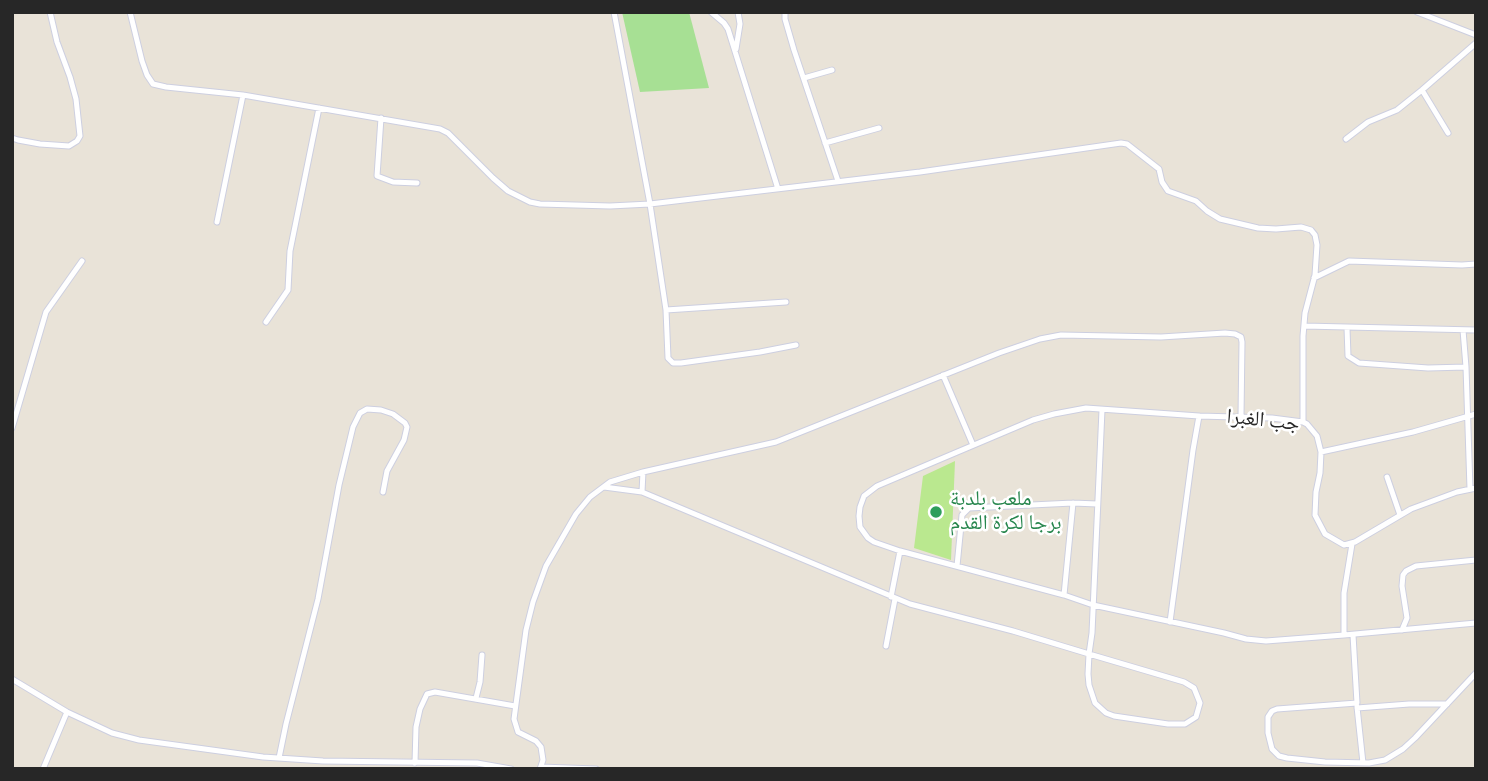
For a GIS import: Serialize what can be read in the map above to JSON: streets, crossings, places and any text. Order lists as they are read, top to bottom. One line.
{"streets":{"street":["جب الغبرا"]},"places":["ملعب بلدبة برجا لكرة القدم"]}
